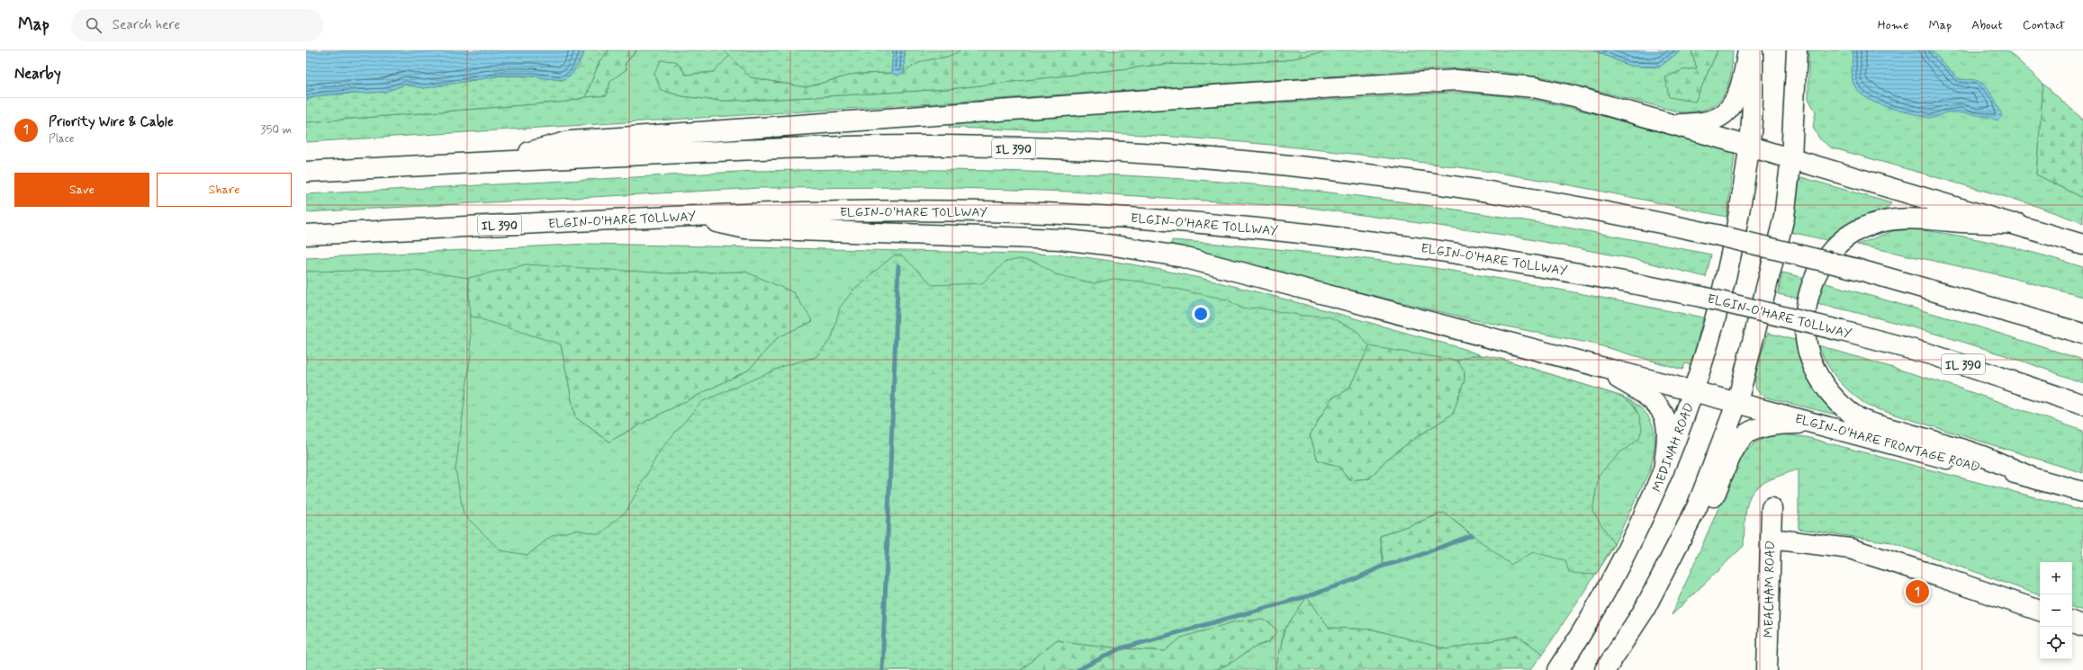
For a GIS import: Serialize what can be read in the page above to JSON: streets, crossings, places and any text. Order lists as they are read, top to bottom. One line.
{"streets":{"main road":["IL 390","ELGIN-O'HARE TOLLWAY","ELGIN-O'HARE FRONTAGE ROAD","MEDINAH ROAD","MEACHAM ROAD"]},"crossings":[["ELGIN-O'HARE FRONTAGE ROAD","MEDINAH ROAD"]],"page":{"header":"Map","search":"Search here","nav":["Home","Map","About","Contact"],"heading":"Nearby","list":[{"mark":"1","name":"Priority Wire & Cable","note":"Place","value":"350 m"}],"buttons":["Save","Share"],"map_buttons":["+","−"],"pins":"1"}}
